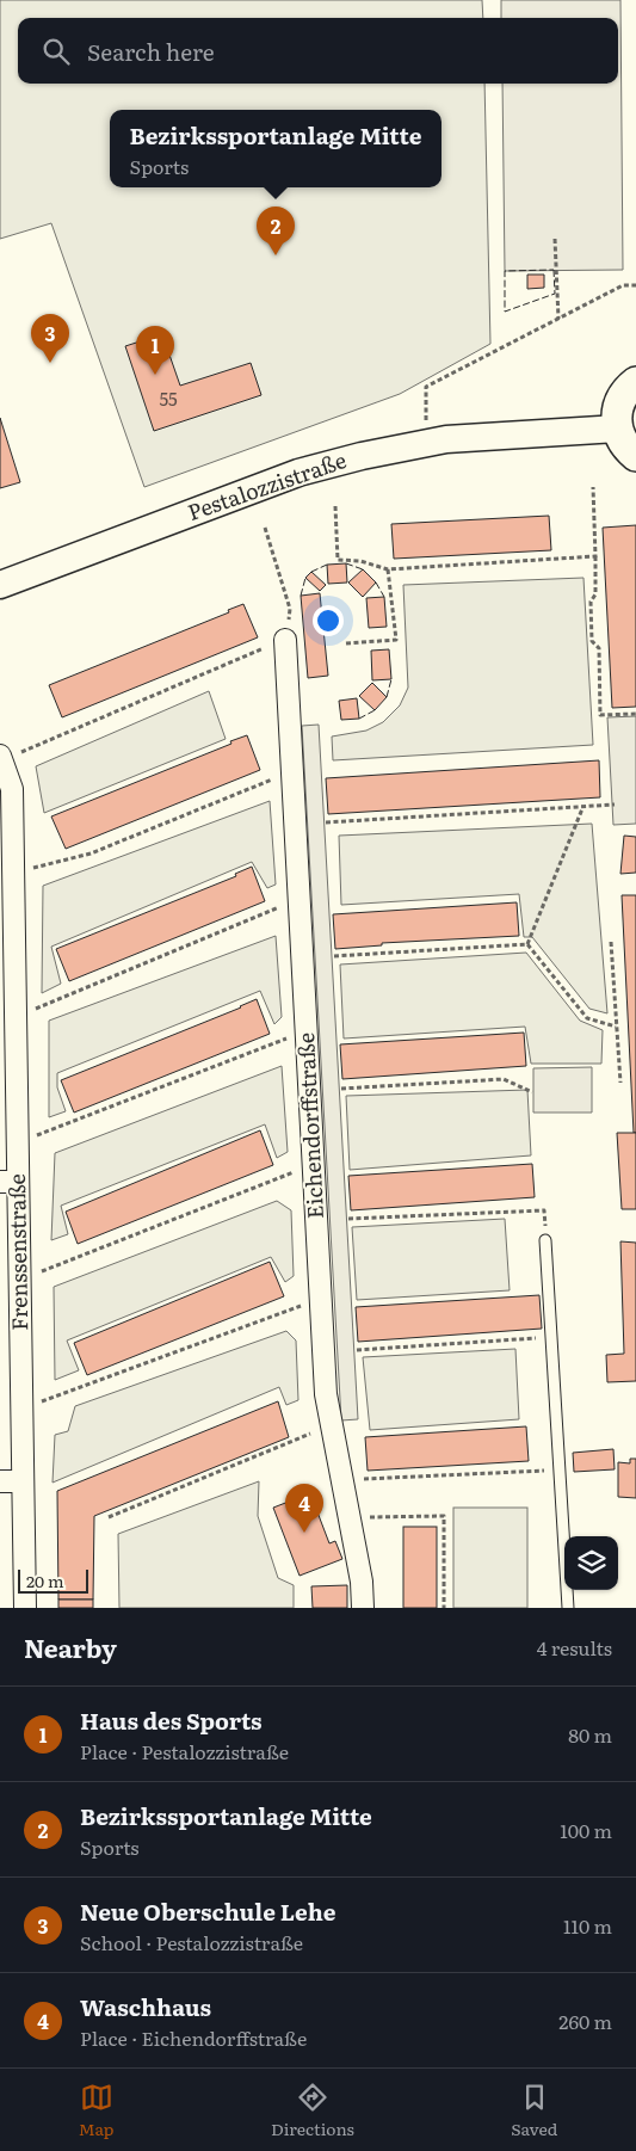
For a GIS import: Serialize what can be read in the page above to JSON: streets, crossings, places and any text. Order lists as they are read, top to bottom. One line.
{"streets":{"street":["Pestalozzistraße","Eichendorffstraße","Frenssenstraße"]},"house_numbers":["55"],"scale_bar":"20 m","page":{"search":"Search here","popup":["Bezirkssportanlage Mitte","Sports"],"pins":["2","3","1","4"],"scale":"20 m","heading":["Nearby","4 results"],"list":[{"mark":"1","name":"Haus des Sports","note":"Place · Pestalozzistraße","value":"80 m"},{"mark":"2","name":"Bezirkssportanlage Mitte","note":"Sports","value":"100 m"},{"mark":"3","name":"Neue Oberschule Lehe","note":"School · Pestalozzistraße","value":"110 m"},{"mark":"4","name":"Waschhaus","note":"Place · Eichendorffstraße","value":"260 m"}],"nav":["Map","Directions","Saved"]}}
